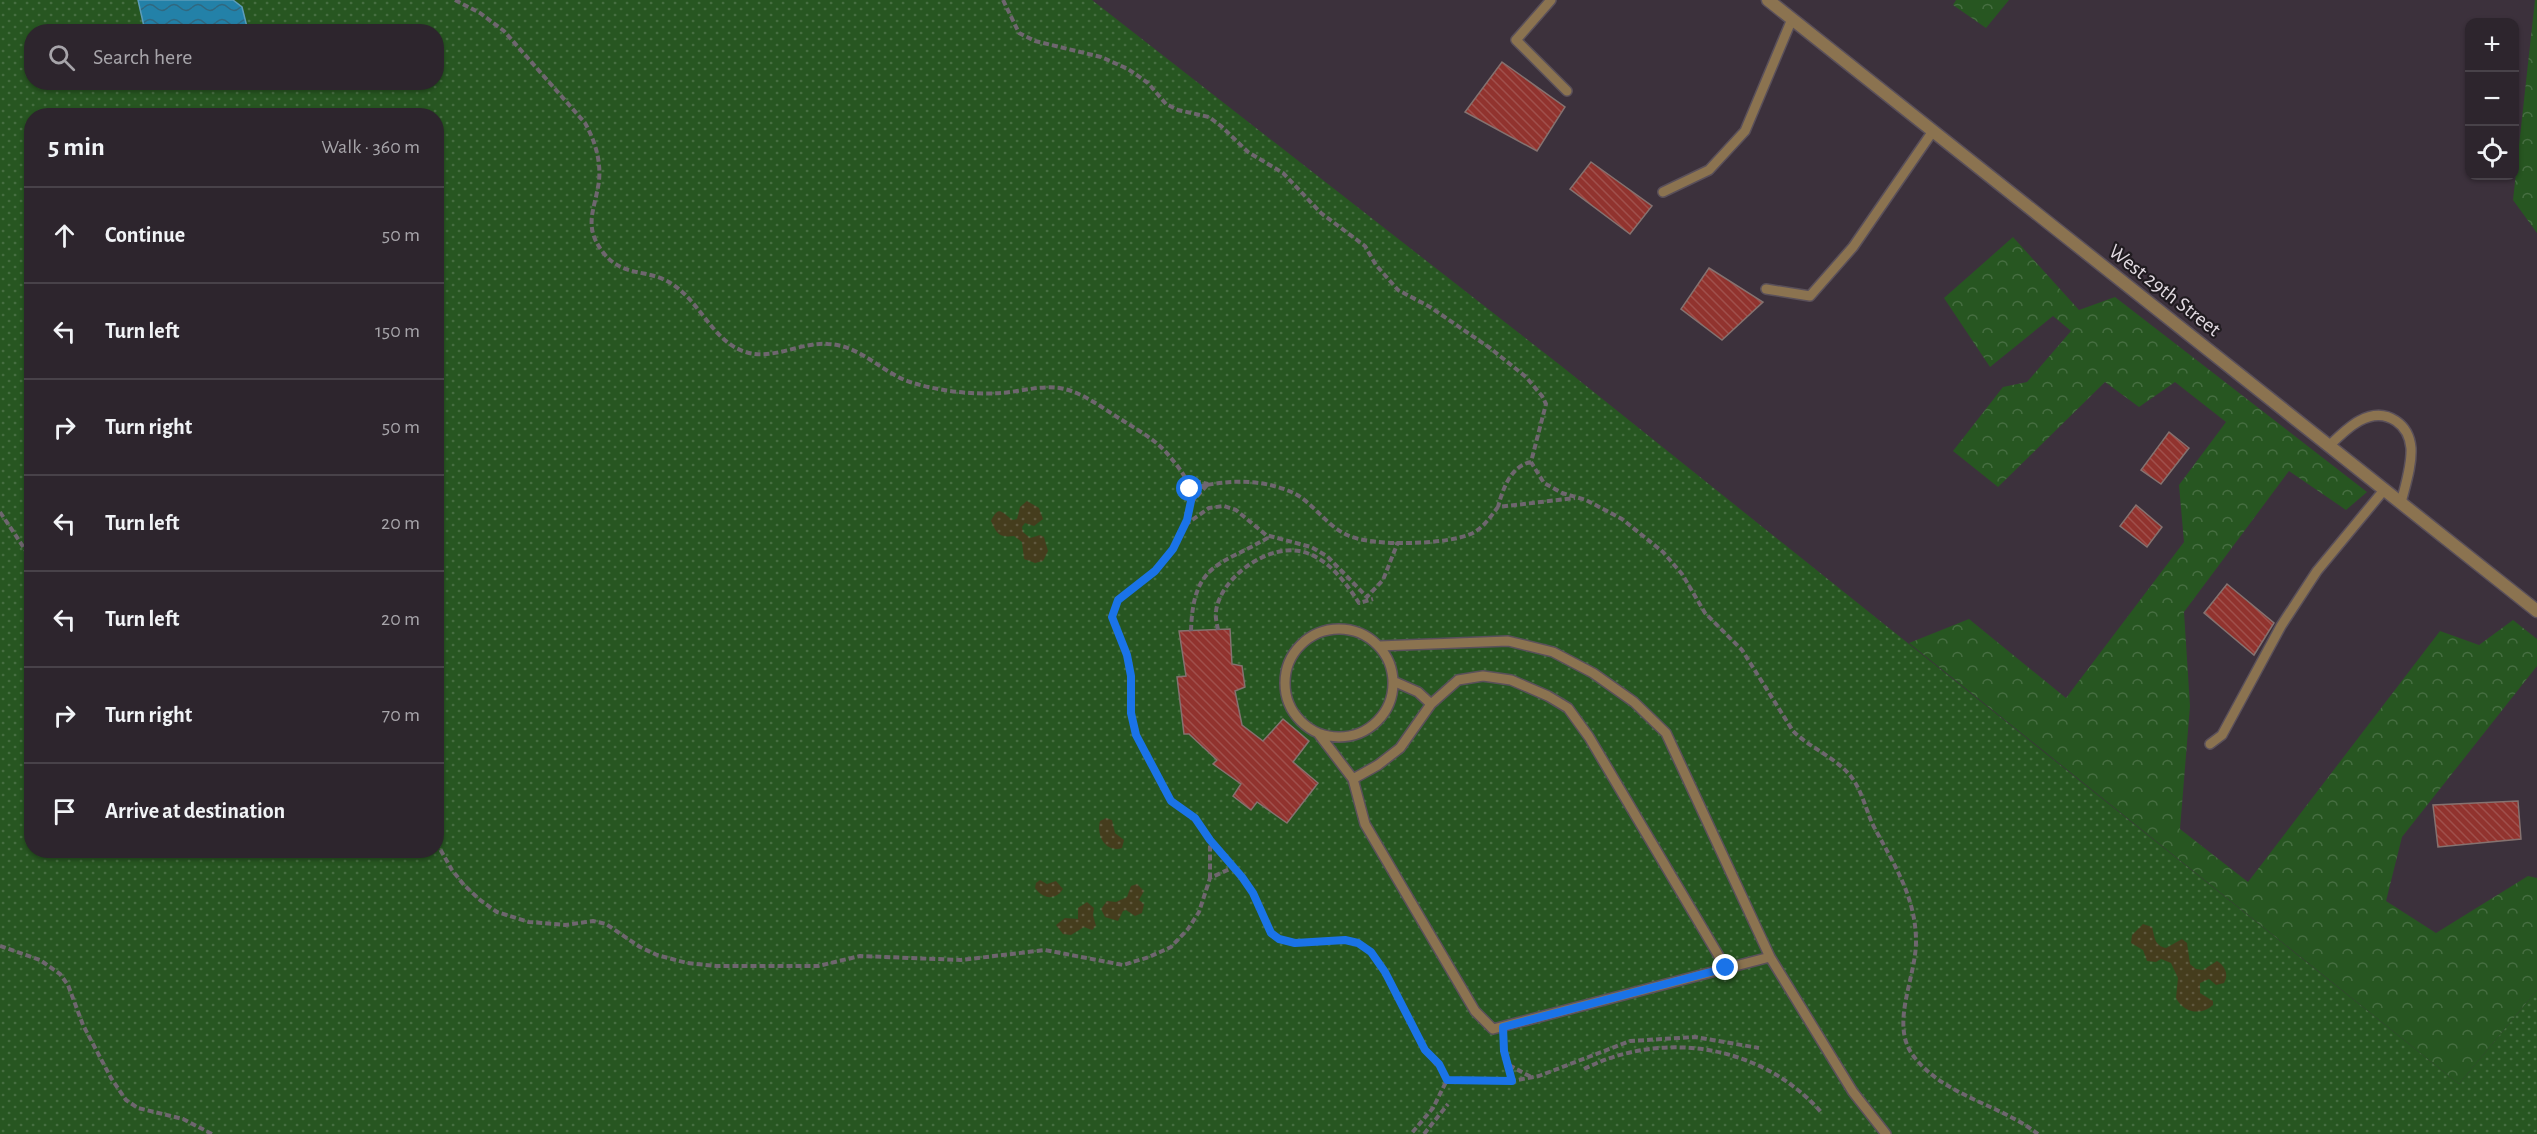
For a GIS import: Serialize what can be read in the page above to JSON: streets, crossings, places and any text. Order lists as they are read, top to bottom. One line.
{"streets":{"street":["West 29th Street"]},"page":{"map_buttons":["+","−"],"search":"Search here","heading":["5 min","Walk · 360 m"],"list":[["Continue","50 m"],["Turn left","150 m"],["Turn right","50 m"],["Turn left","20 m"],["Turn left","20 m"],["Turn right","70 m"],"Arrive at destination"]}}
